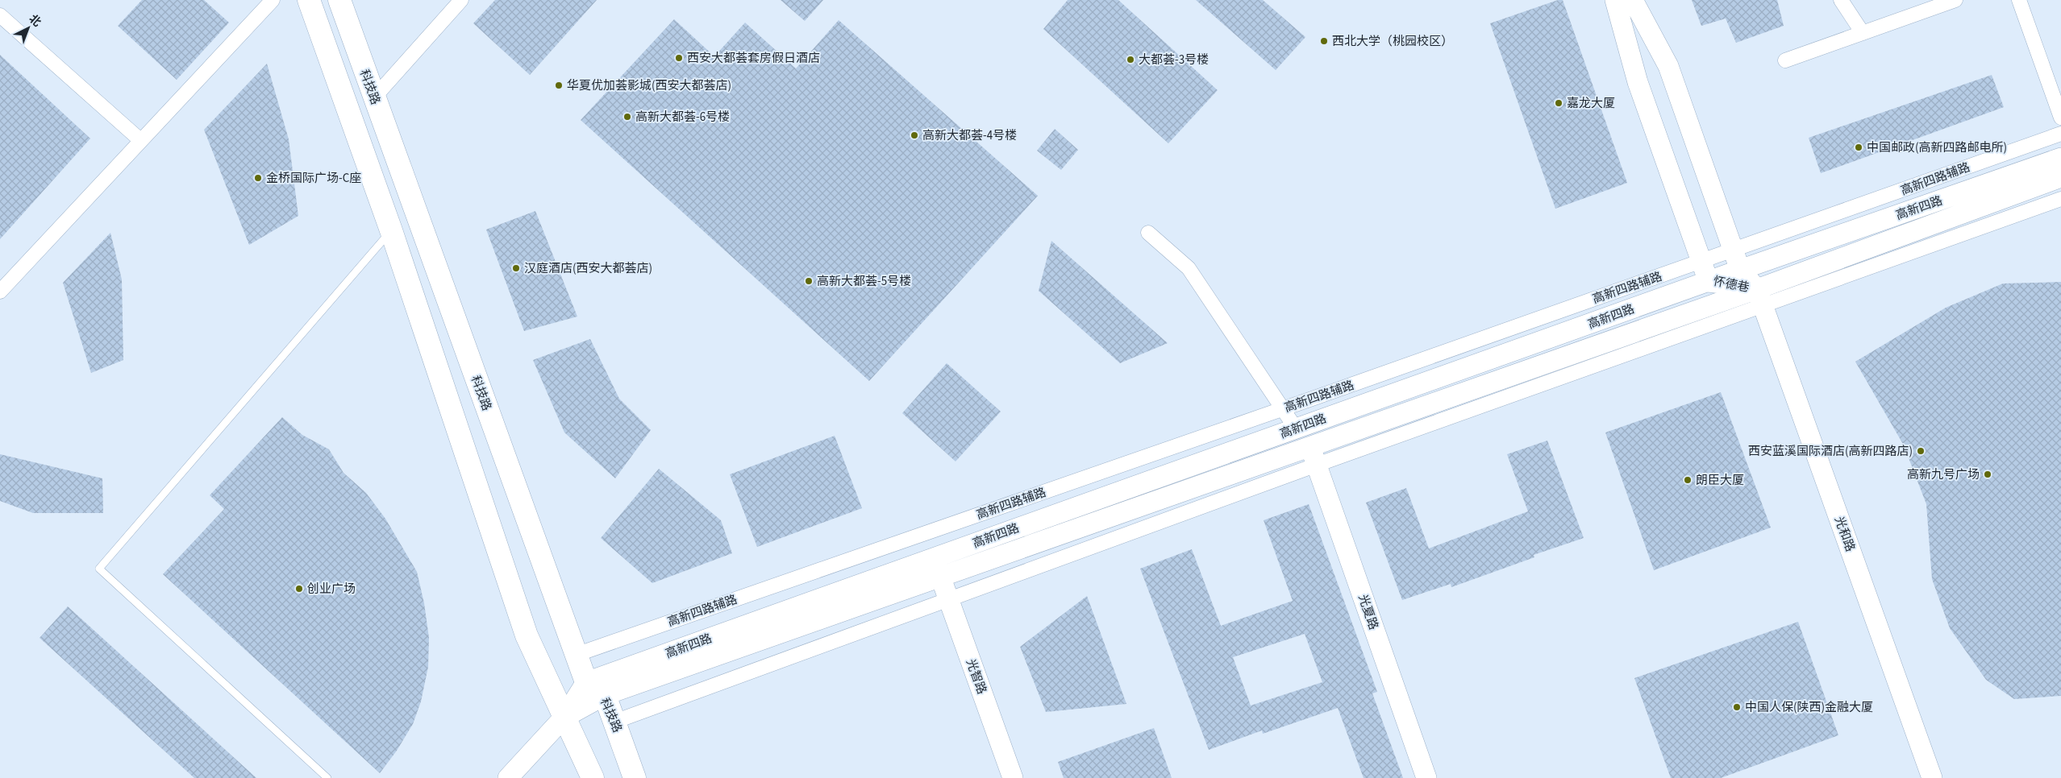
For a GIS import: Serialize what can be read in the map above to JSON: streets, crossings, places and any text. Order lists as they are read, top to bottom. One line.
{"streets":{"main road":["科技路","高新四路","怀德巷","光和路","光夏路","光智路"],"street":["高新四路辅路"]},"crossings":[["科技路","高新四路辅路"],["科技路","高新四路"],["高新四路辅路","怀德巷"],["高新四路","怀德巷"],["高新四路","光和路"],["高新四路","光夏路"],["高新四路","光智路"],["怀德巷","光和路"]],"places":["西北大学（桃园校区）","西安大都荟套房假日酒店","大都荟-3号楼","华夏优加荟影城(西安大都荟店)","嘉龙大厦","高新大都荟-6号楼","高新大都荟-4号楼","中国邮政(高新四路邮电所)","金桥国际广场-C座","汉庭酒店(西安大都荟店)","高新大都荟-5号楼","西安蓝溪国际酒店(高新四路店)","高新九号广场","朗臣大厦","创业广场","中国人保(陕西)金融大厦"],"north":"top right"}
